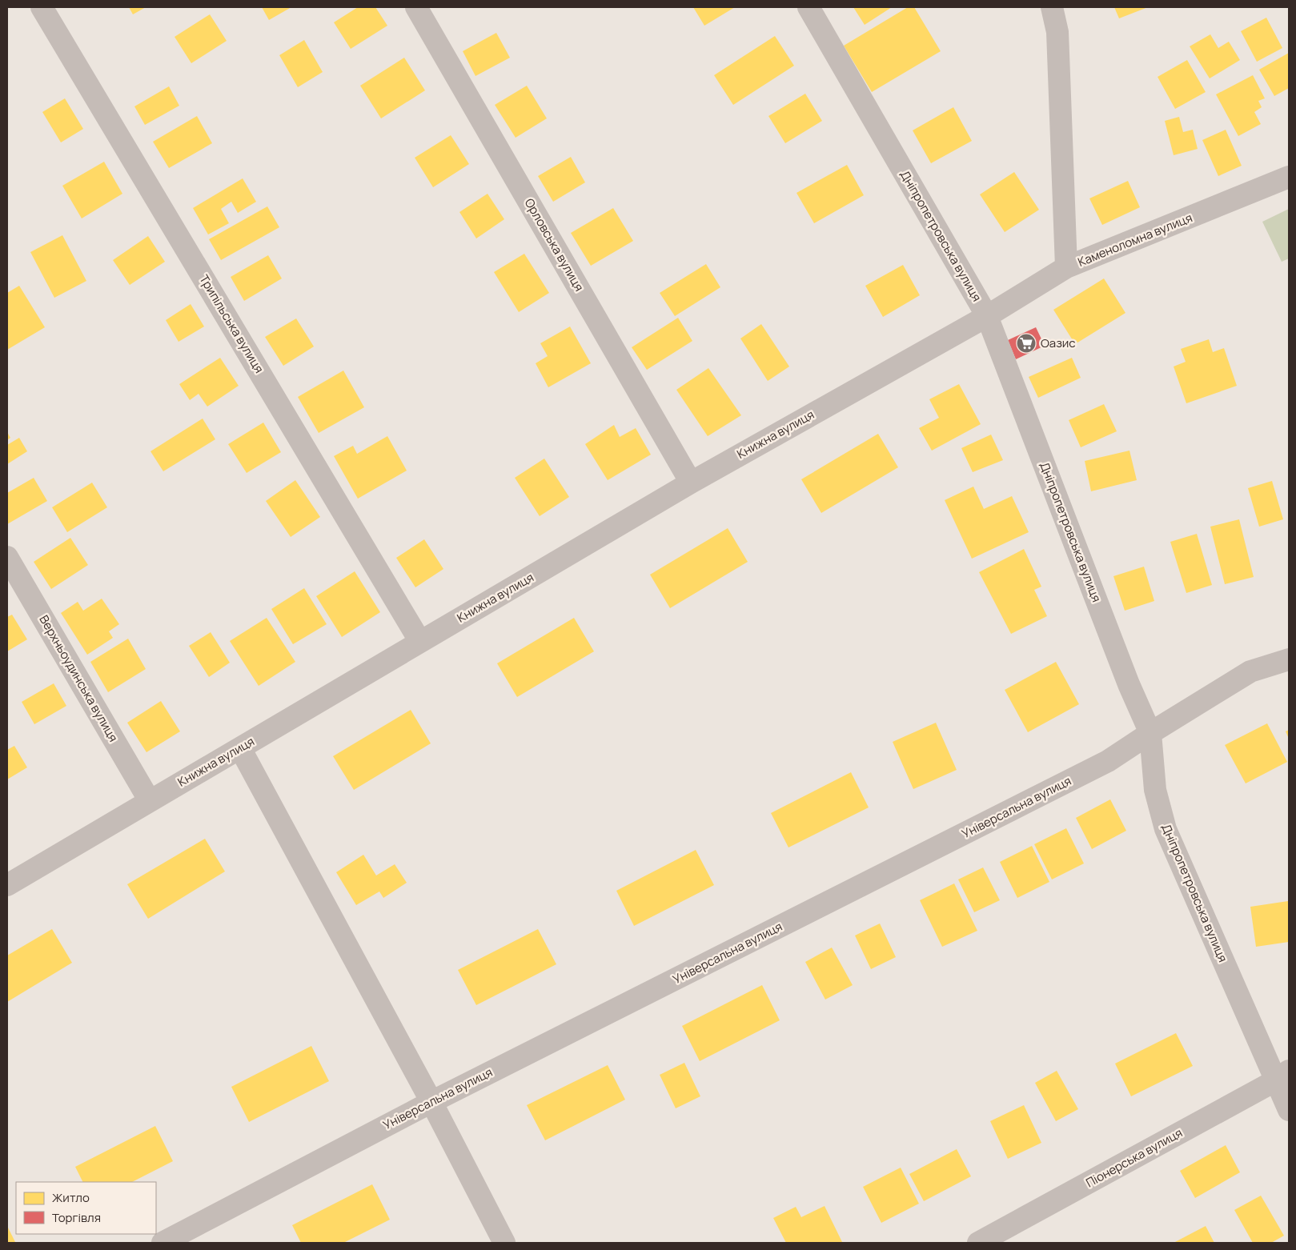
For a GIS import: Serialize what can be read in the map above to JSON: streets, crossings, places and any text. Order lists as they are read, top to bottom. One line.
{"streets":{"street":["Дніпропетровська вулиця","Каменоломна вулиця","Орловська вулиця","Трипільська вулиця","Книжна вулиця","Верхньоудинська вулиця","Універсальна вулиця","Піонерська вулиця"]},"crossings":[["Дніпропетровська вулиця","Каменоломна вулиця"],["Дніпропетровська вулиця","Книжна вулиця"],["Дніпропетровська вулиця","Універсальна вулиця"],["Дніпропетровська вулиця","Піонерська вулиця"],["Каменоломна вулиця","Книжна вулиця"],["Орловська вулиця","Книжна вулиця"],["Трипільська вулиця","Книжна вулиця"],["Книжна вулиця","Верхньоудинська вулиця"]],"places":{"supermarket":["Оазис"]},"legend":["Житло","Торгівля"]}
